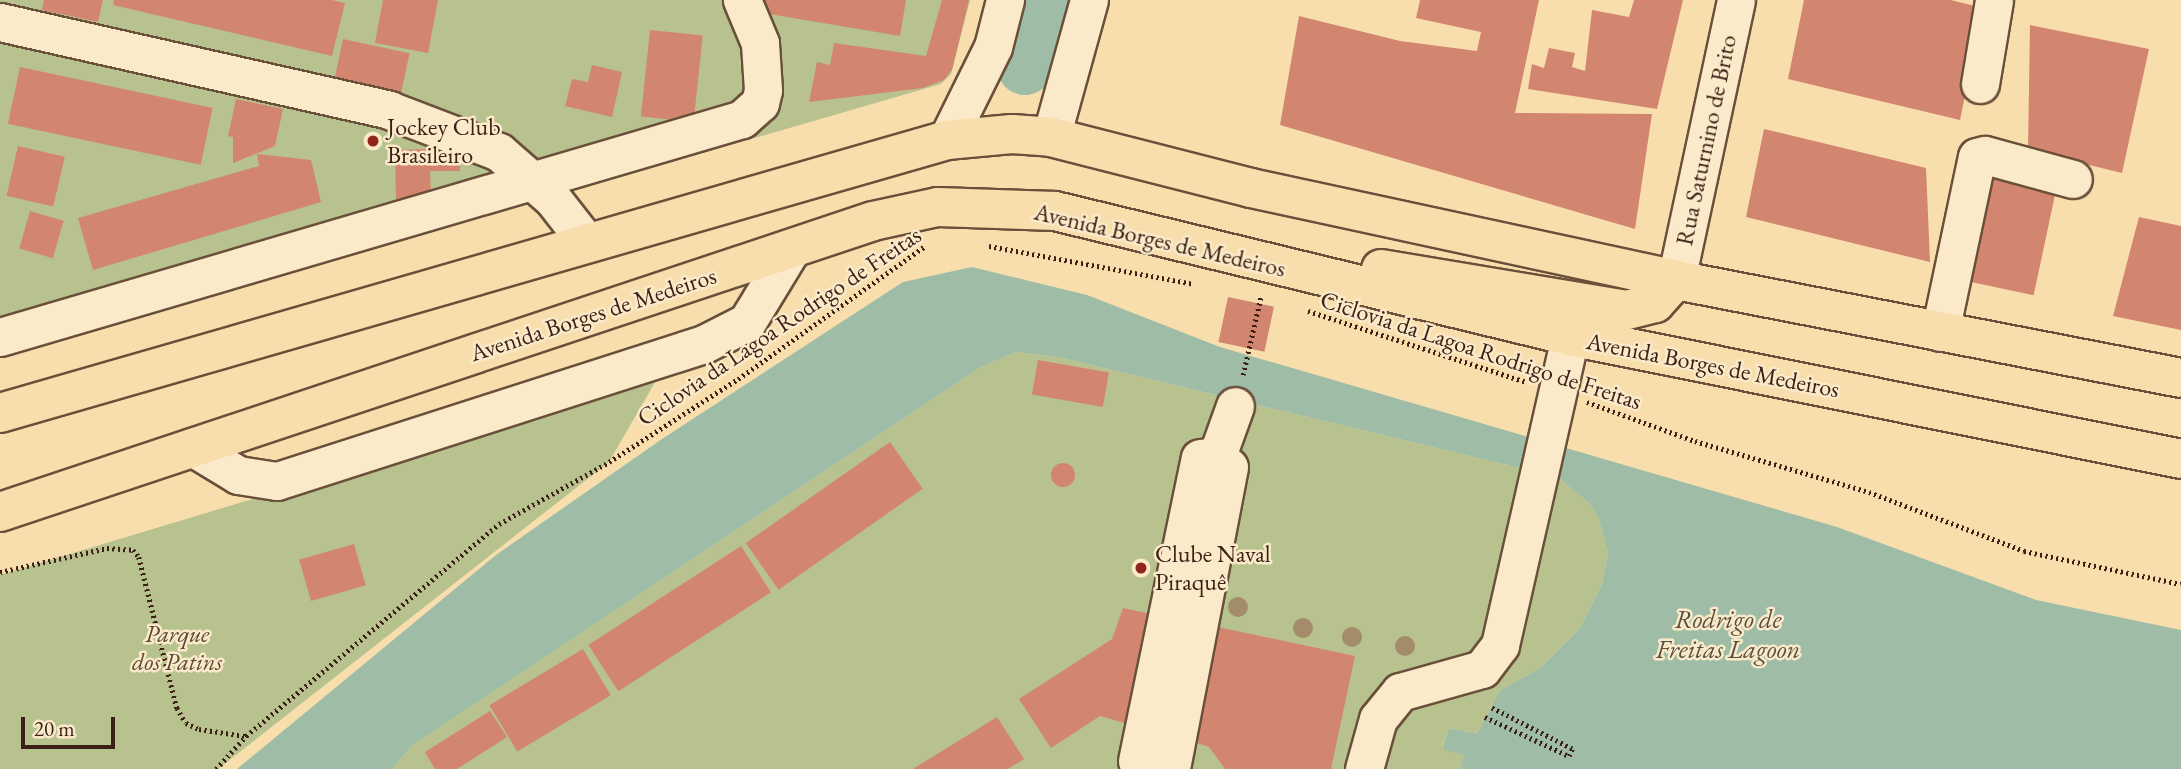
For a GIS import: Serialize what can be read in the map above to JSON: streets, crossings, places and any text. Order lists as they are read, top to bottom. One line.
{"streets":{"highway":["Avenida Borges de Medeiros"],"street":["Rua Saturnino de Brito"],"path":["Ciclovia da Lagoa Rodrigo de Freitas"]},"crossings":[["Avenida Borges de Medeiros","Ciclovia da Lagoa Rodrigo de Freitas"]],"water":["Rodrigo de Freitas Lagoon"],"parks":["Parque dos Patins"],"places":["Jockey Club Brasileiro","Clube Naval Piraquê"],"scale_bar":"20 m"}
